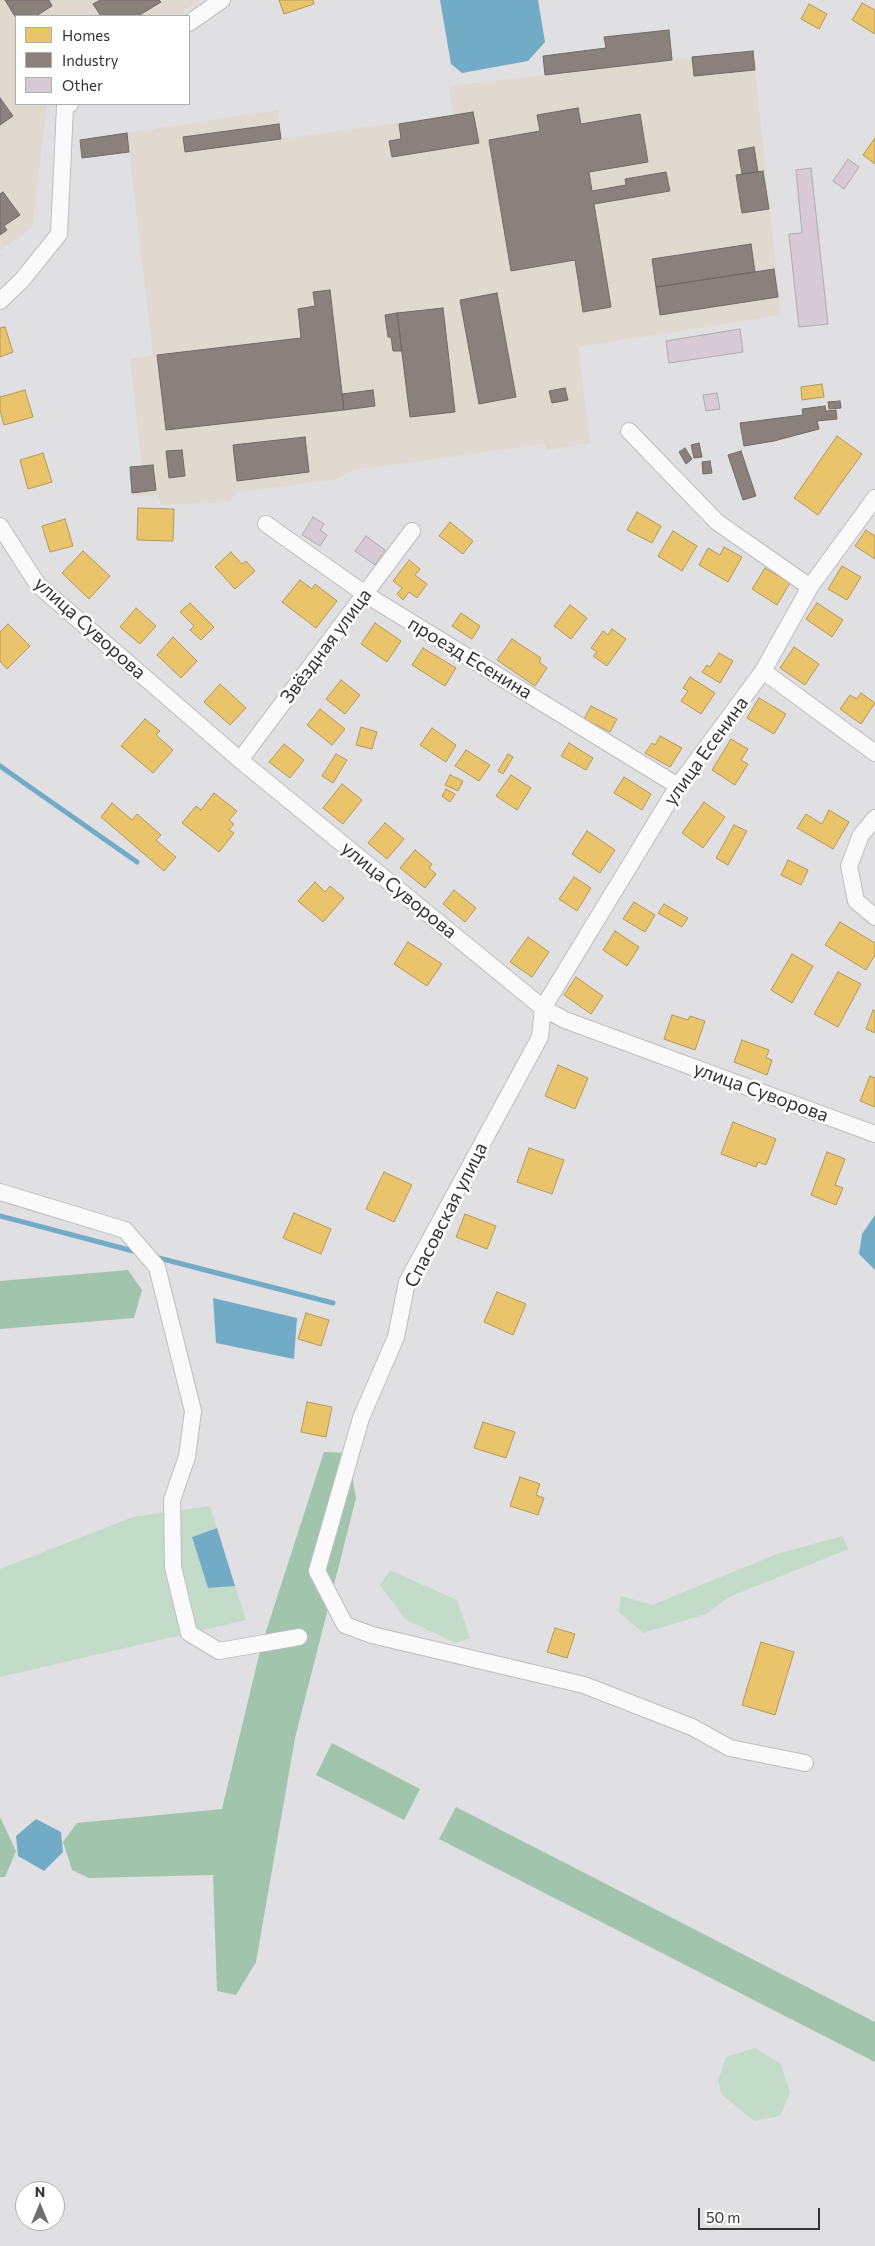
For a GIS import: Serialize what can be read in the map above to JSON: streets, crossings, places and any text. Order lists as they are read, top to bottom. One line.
{"streets":{"street":["улица Суворова","Звёздная улица","проезд Есенина","улица Есенина","Спасовская улица"]},"crossings":[["улица Суворова","Звёздная улица"],["улица Суворова","улица Есенина"],["улица Суворова","Спасовская улица"],["Звёздная улица","проезд Есенина"],["проезд Есенина","улица Есенина"],["улица Есенина","Спасовская улица"]],"legend":["Homes","Industry","Other"],"scale_bar":"50 m","north":"top"}
